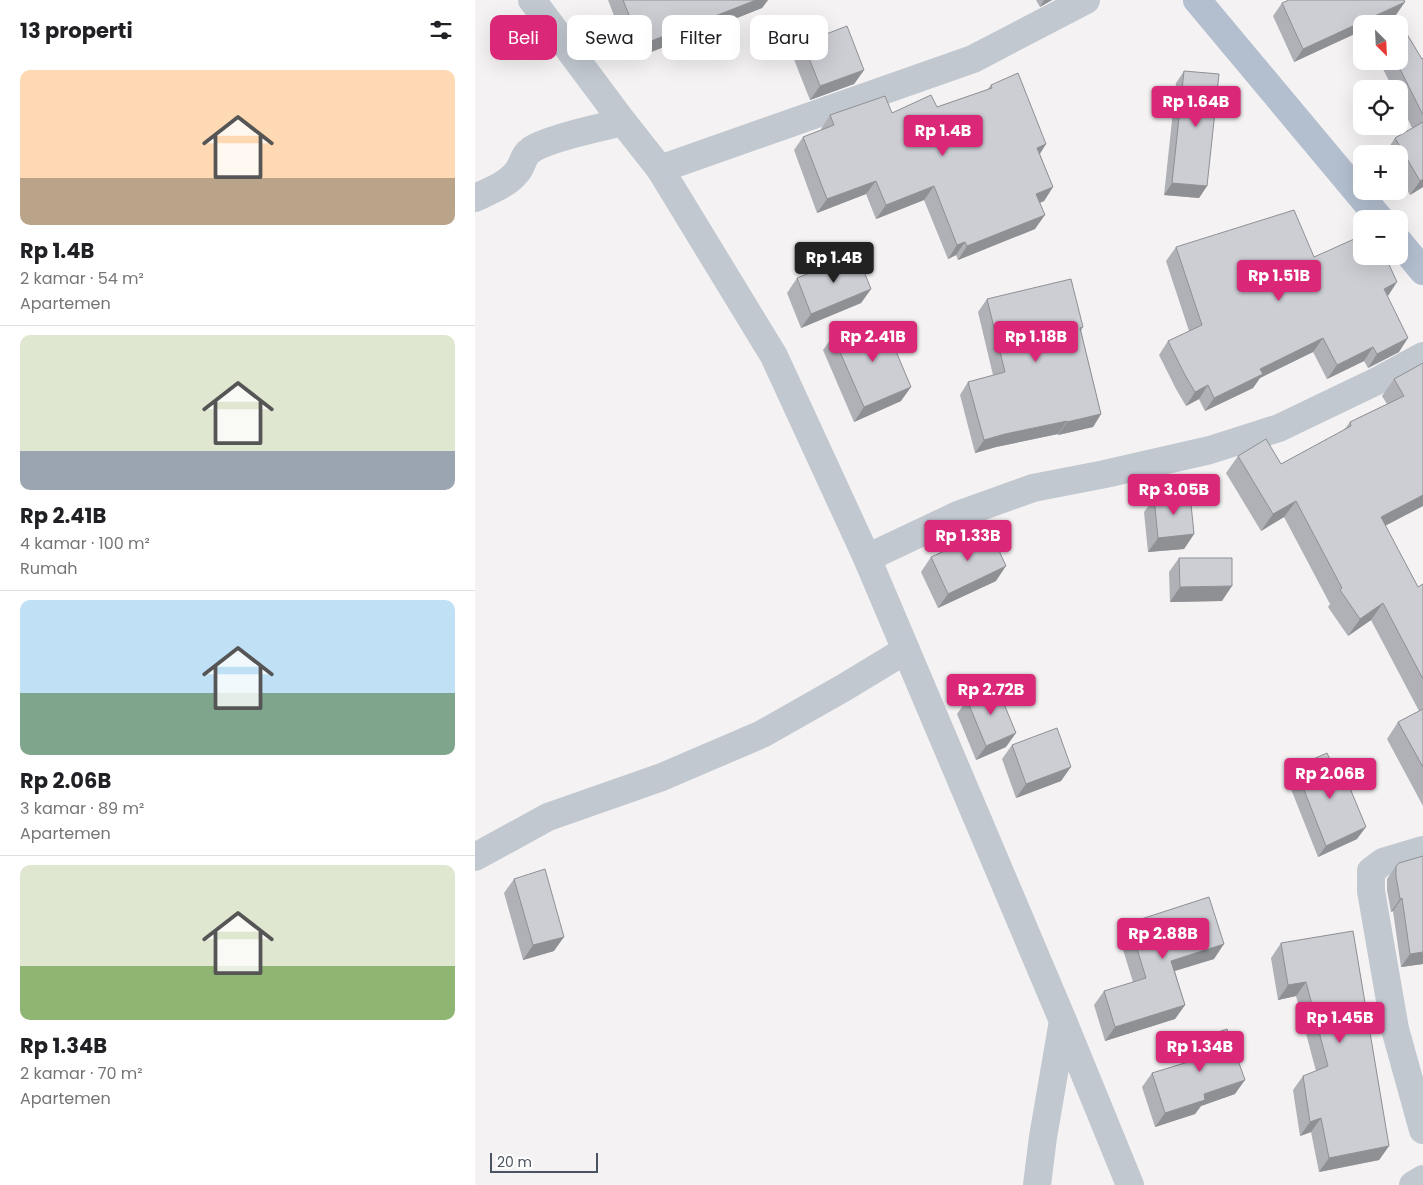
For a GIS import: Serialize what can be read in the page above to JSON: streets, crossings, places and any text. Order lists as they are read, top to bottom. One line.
{"scale_bar":"20 m","north":"bottom right","page":{"heading":"13 properti","map_buttons":["+","−"],"chip":["Beli","Sewa","Filter","Baru"],"list":[{"name":"Rp 1.4B","note":"2 kamar · 54 m² · Apartemen"},{"name":"Rp 2.41B","note":"4 kamar · 100 m² · Rumah"},{"name":"Rp 2.06B","note":"3 kamar · 89 m² · Apartemen"},{"name":"Rp 1.34B","note":"2 kamar · 70 m² · Apartemen"}],"price":["Rp 1.64B","Rp 1.4B","Rp 1.4B","Rp 1.51B","Rp 2.41B","Rp 1.18B","Rp 3.05B","Rp 1.33B","Rp 2.72B","Rp 2.06B","Rp 2.88B","Rp 1.45B","Rp 1.34B"],"scale":"20 m"}}
